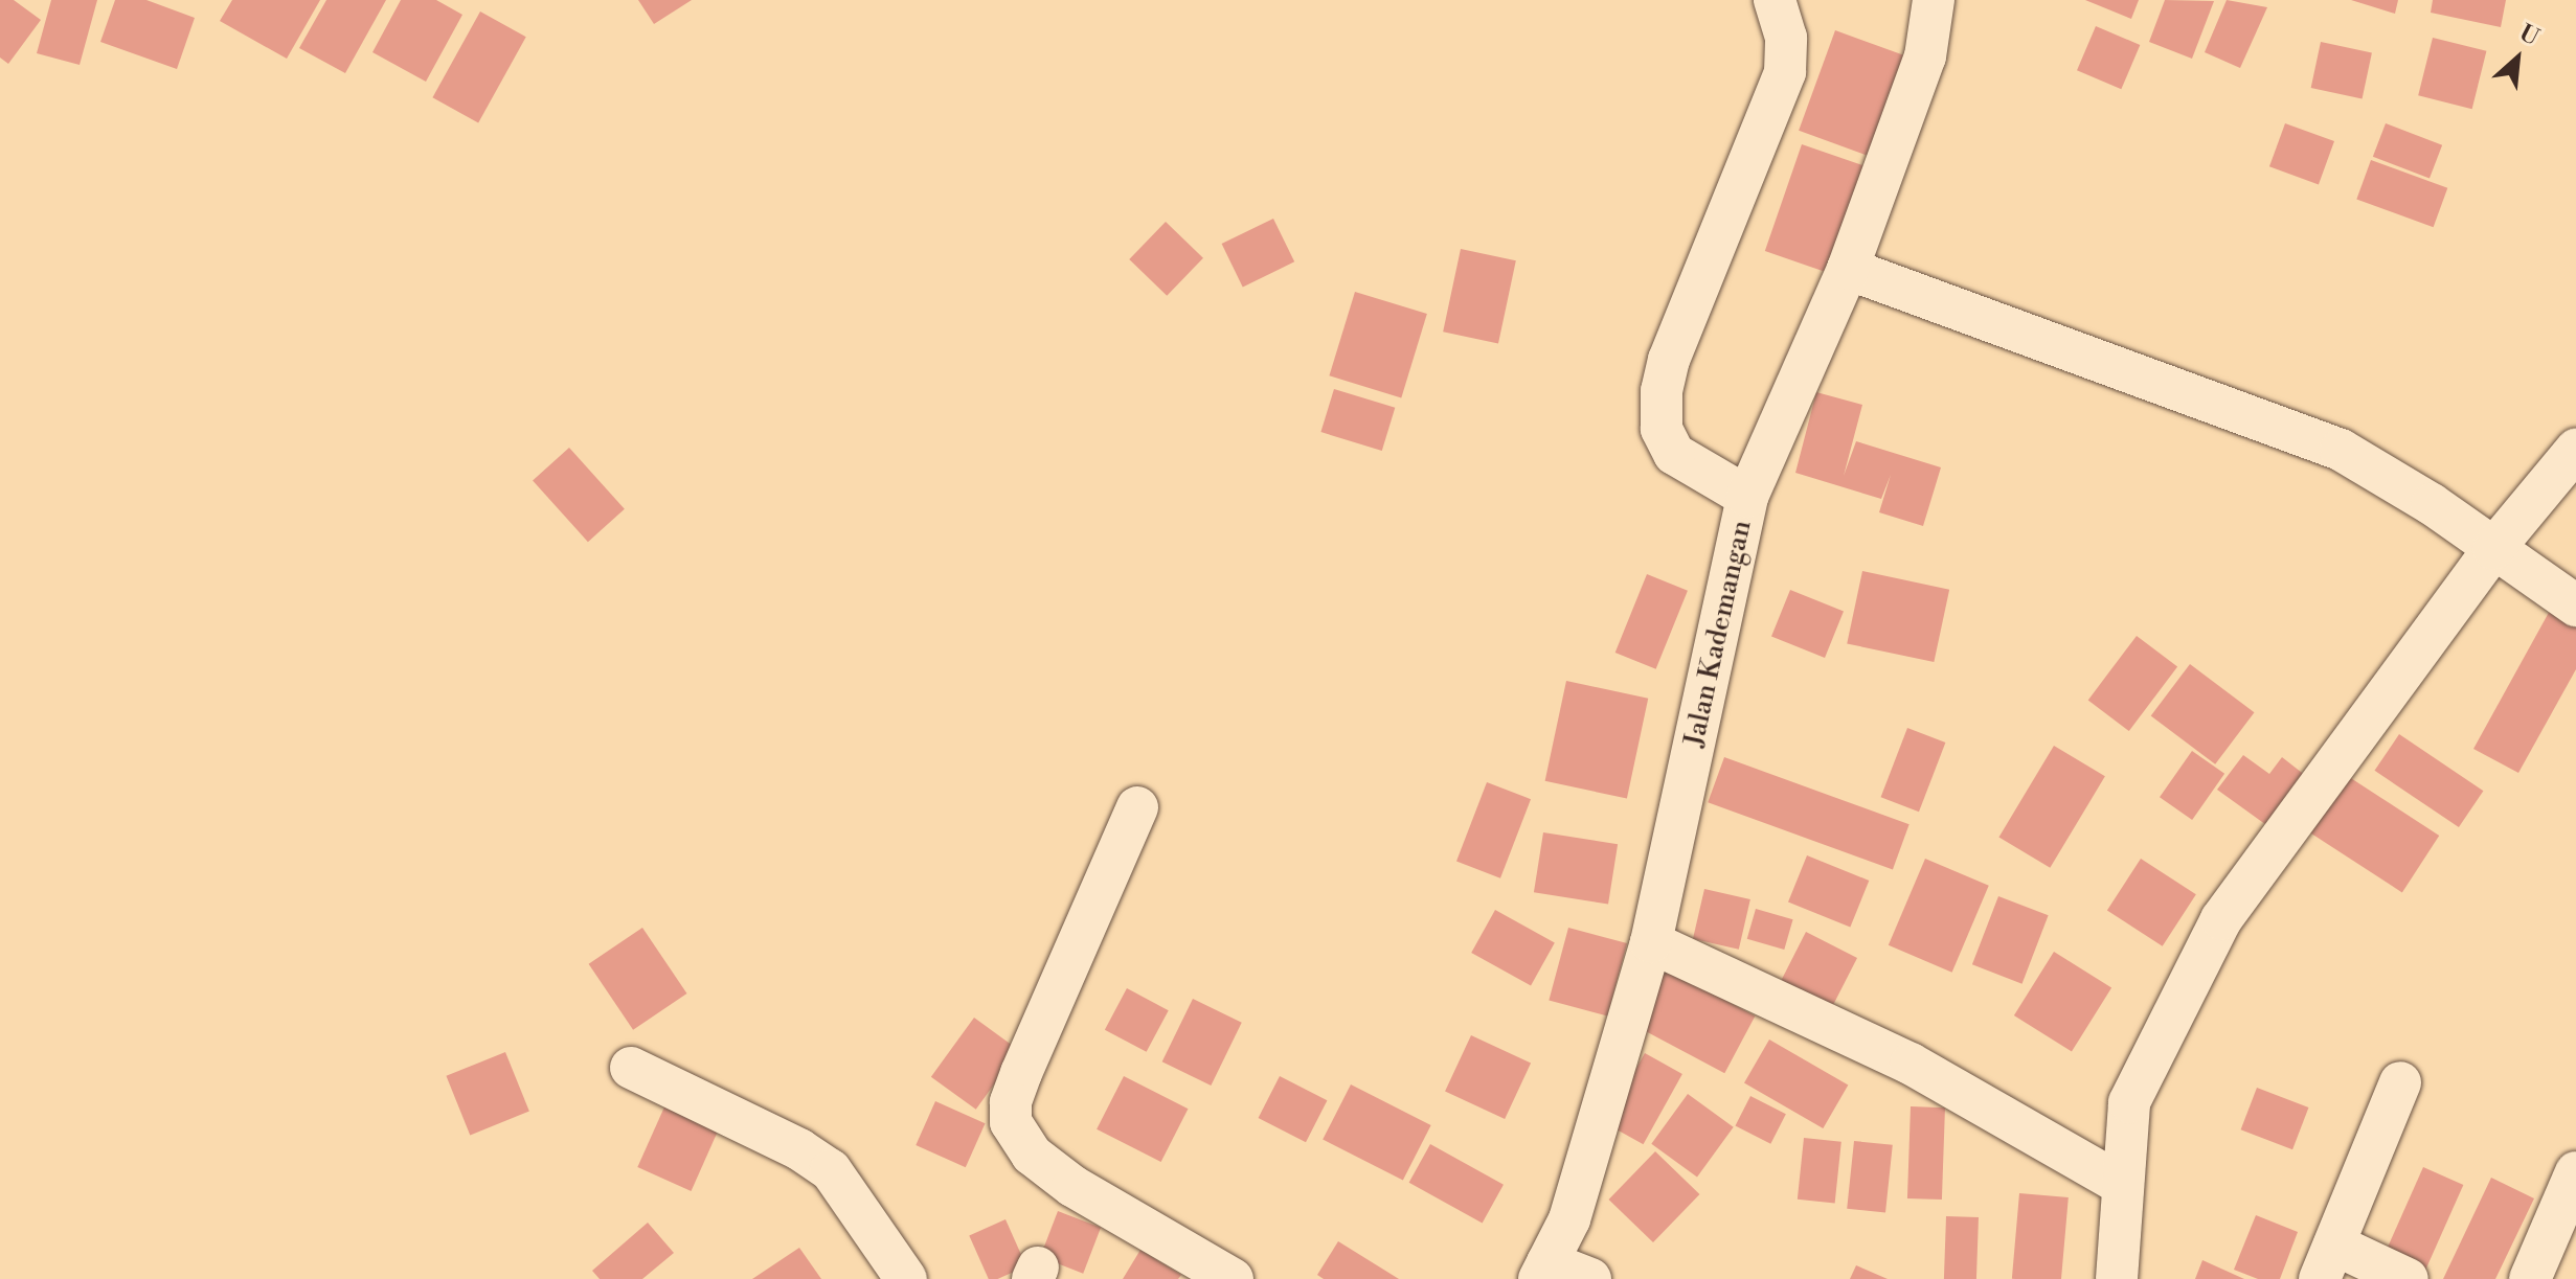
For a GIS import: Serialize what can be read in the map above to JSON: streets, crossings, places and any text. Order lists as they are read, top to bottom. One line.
{"streets":{"street":["Jalan Kademangan"]},"north":"top right"}
